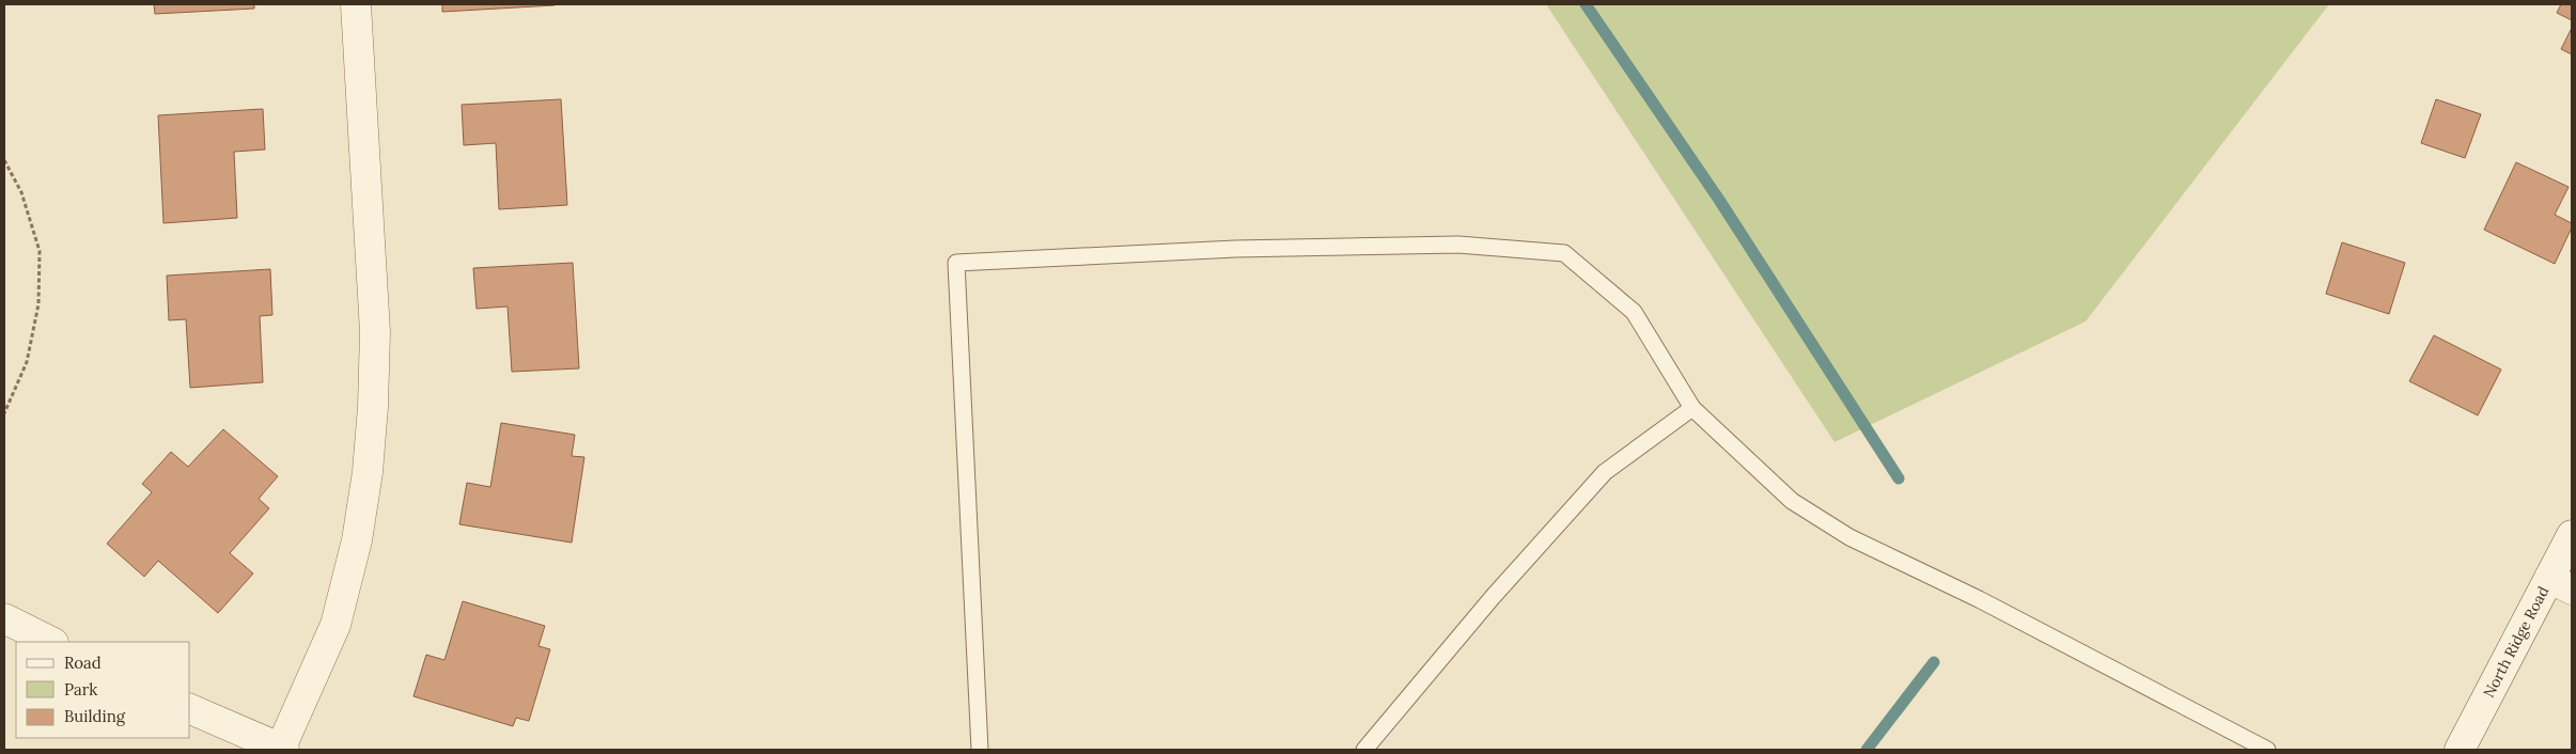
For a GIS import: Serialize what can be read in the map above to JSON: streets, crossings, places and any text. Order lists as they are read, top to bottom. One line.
{"streets":{"street":["North Ridge Road"]},"legend":["Road","Park","Building"]}
